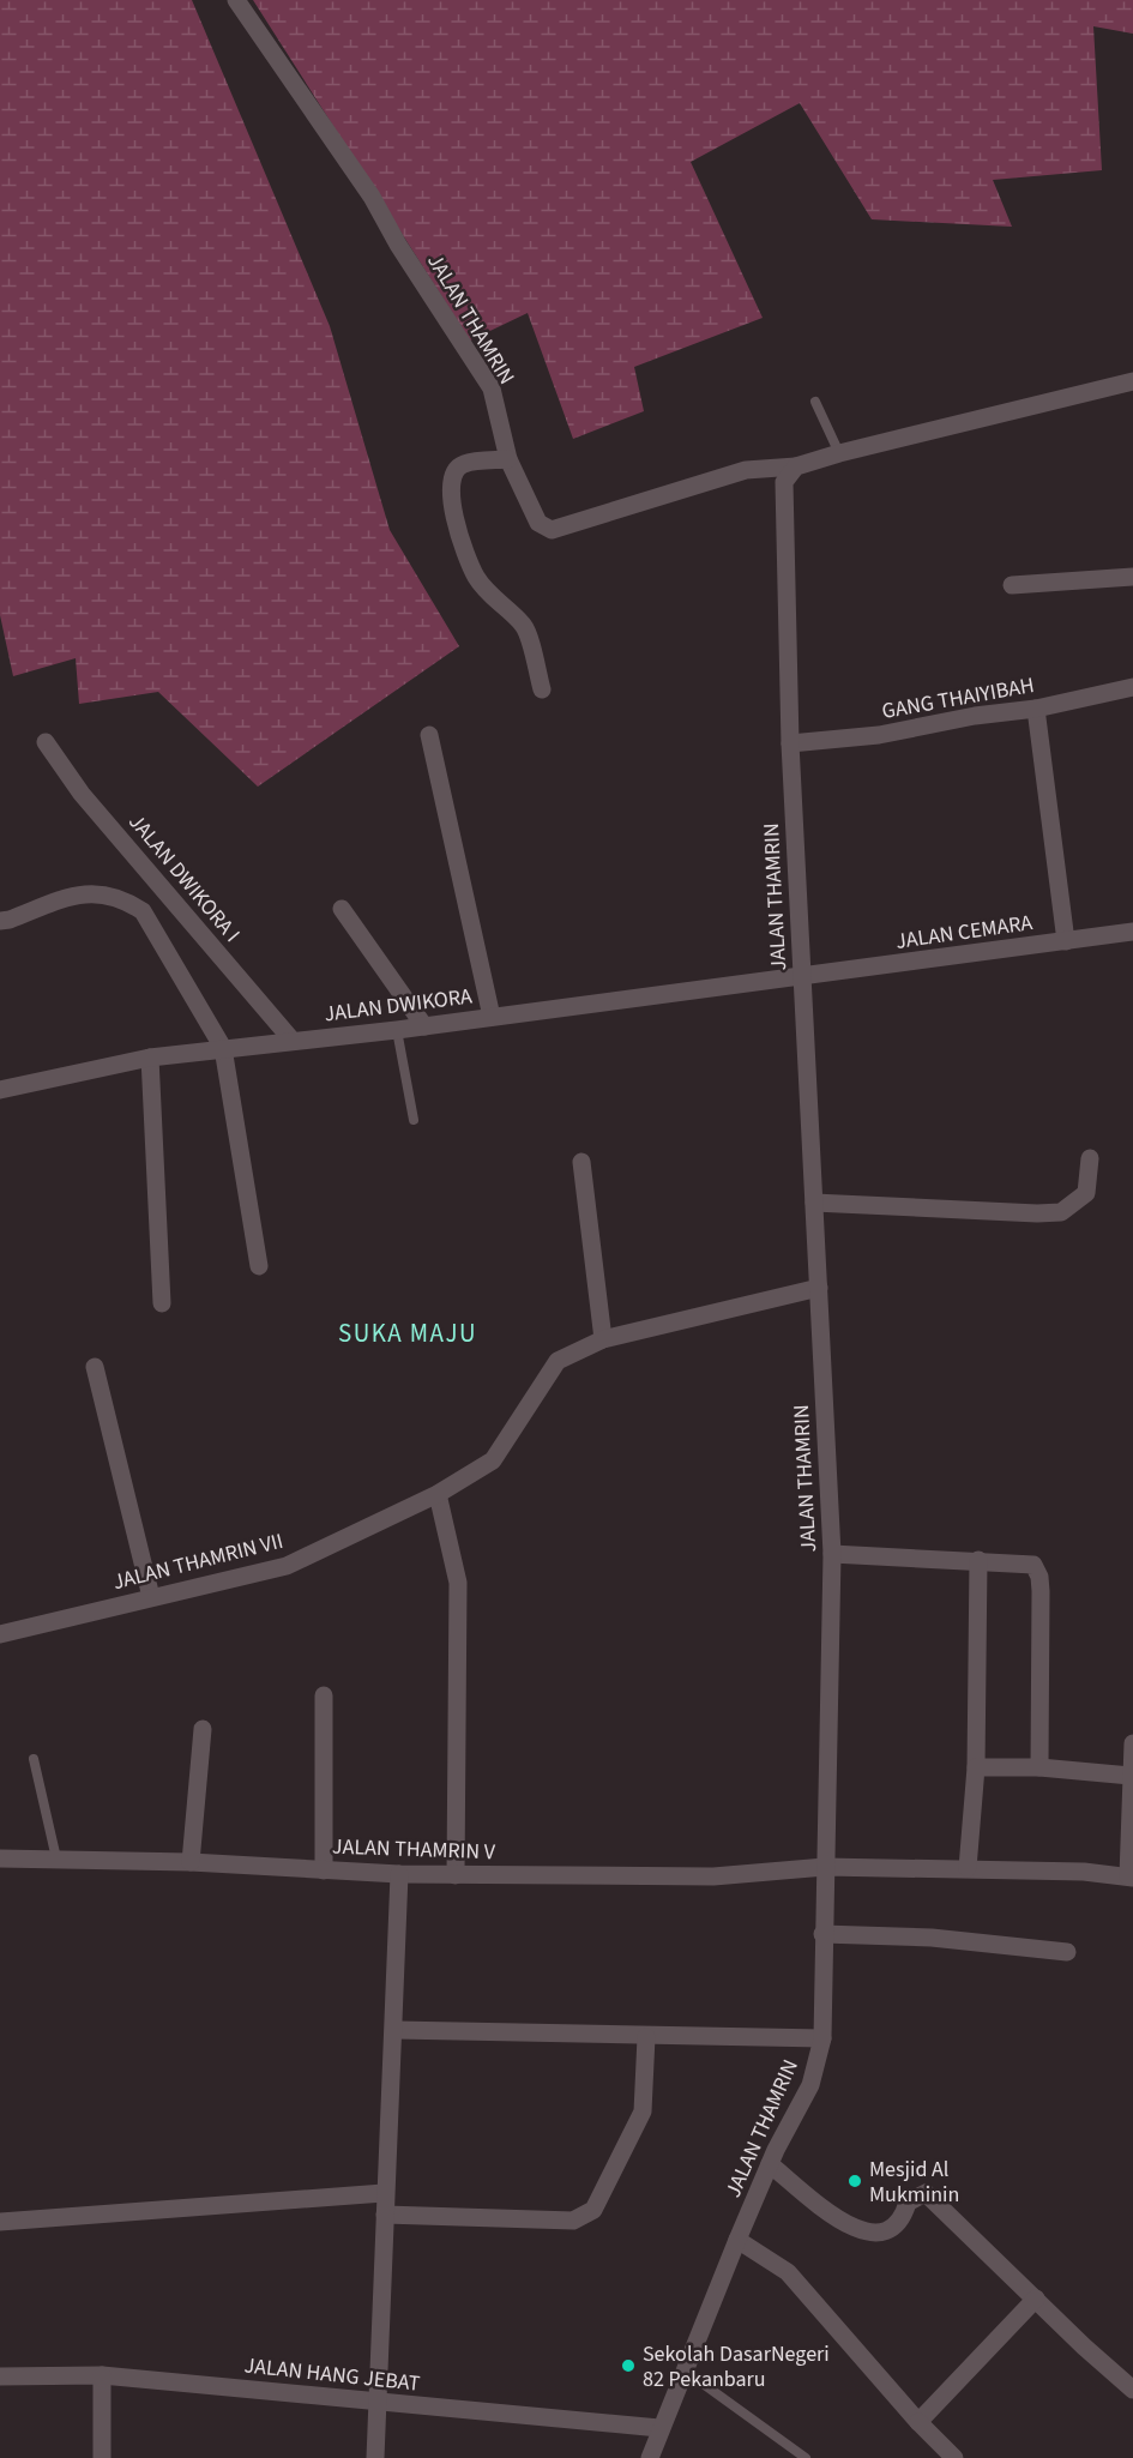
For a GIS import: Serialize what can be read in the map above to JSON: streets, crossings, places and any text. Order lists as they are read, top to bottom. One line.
{"streets":{"street":["JALAN THAMRIN","GANG THAIYIBAH","JALAN DWIKORA I","JALAN CEMARA","JALAN DWIKORA","JALAN THAMRIN VII","JALAN THAMRIN V","JALAN HANG JEBAT"]},"crossings":[["JALAN THAMRIN","GANG THAIYIBAH"],["JALAN THAMRIN","JALAN CEMARA"],["JALAN THAMRIN","JALAN DWIKORA"],["JALAN THAMRIN","JALAN THAMRIN VII"],["JALAN THAMRIN","JALAN THAMRIN V"],["JALAN THAMRIN","JALAN HANG JEBAT"],["JALAN DWIKORA I","JALAN DWIKORA"],["JALAN CEMARA","JALAN DWIKORA"]],"districts":["SUKA MAJU"],"places":["Mesjid Al Mukminin","Sekolah DasarNegeri 82 Pekanbaru"]}
